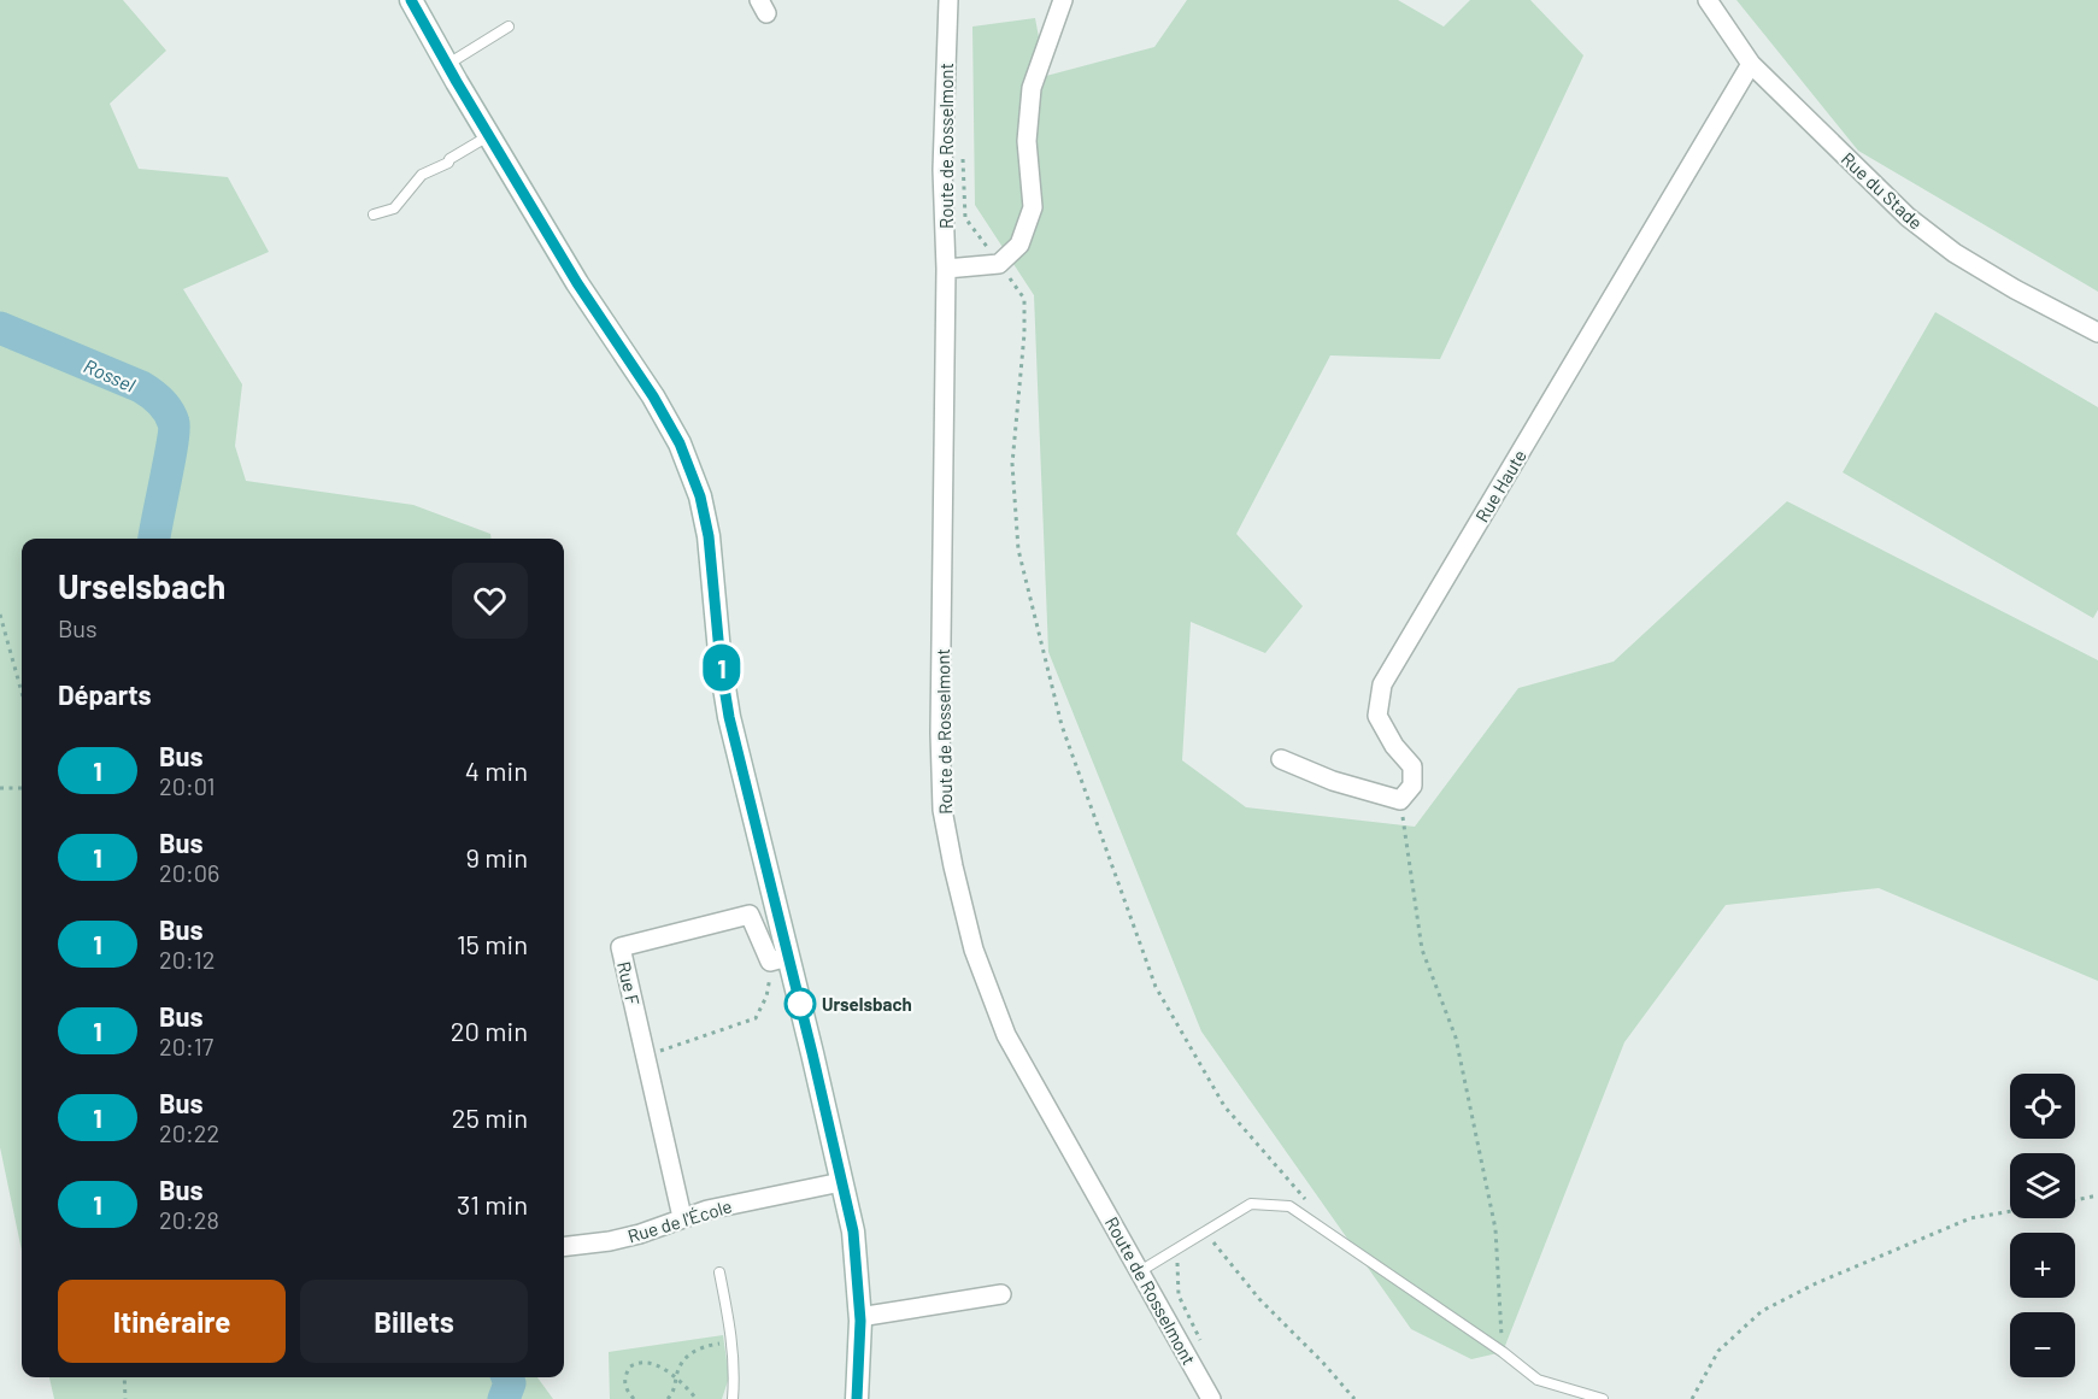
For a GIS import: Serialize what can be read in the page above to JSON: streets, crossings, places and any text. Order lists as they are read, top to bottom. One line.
{"streets":{"street":["Route de Rosselmont","Rue du Stade","Rue Haute","Rue F","Rue de l'École"]},"crossings":[["Rue du Stade","Rue Haute"],["Rue F","Rue de l'École"]],"water":["Rossel"],"places":["Urselsbach"],"lines":["bus line 1"],"page":{"on_map":"1","heading":[["Urselsbach","Bus"],"Départs"],"list":[{"mark":"1","name":"Bus","note":"20:01","value":"4 min"},{"mark":"1","name":"Bus","note":"20:06","value":"9 min"},{"mark":"1","name":"Bus","note":"20:12","value":"15 min"},{"mark":"1","name":"Bus","note":"20:17","value":"20 min"},{"mark":"1","name":"Bus","note":"20:22","value":"25 min"},{"mark":"1","name":"Bus","note":"20:28","value":"31 min"}],"map_buttons":["+","−"],"buttons":["Itinéraire","Billets"]}}
